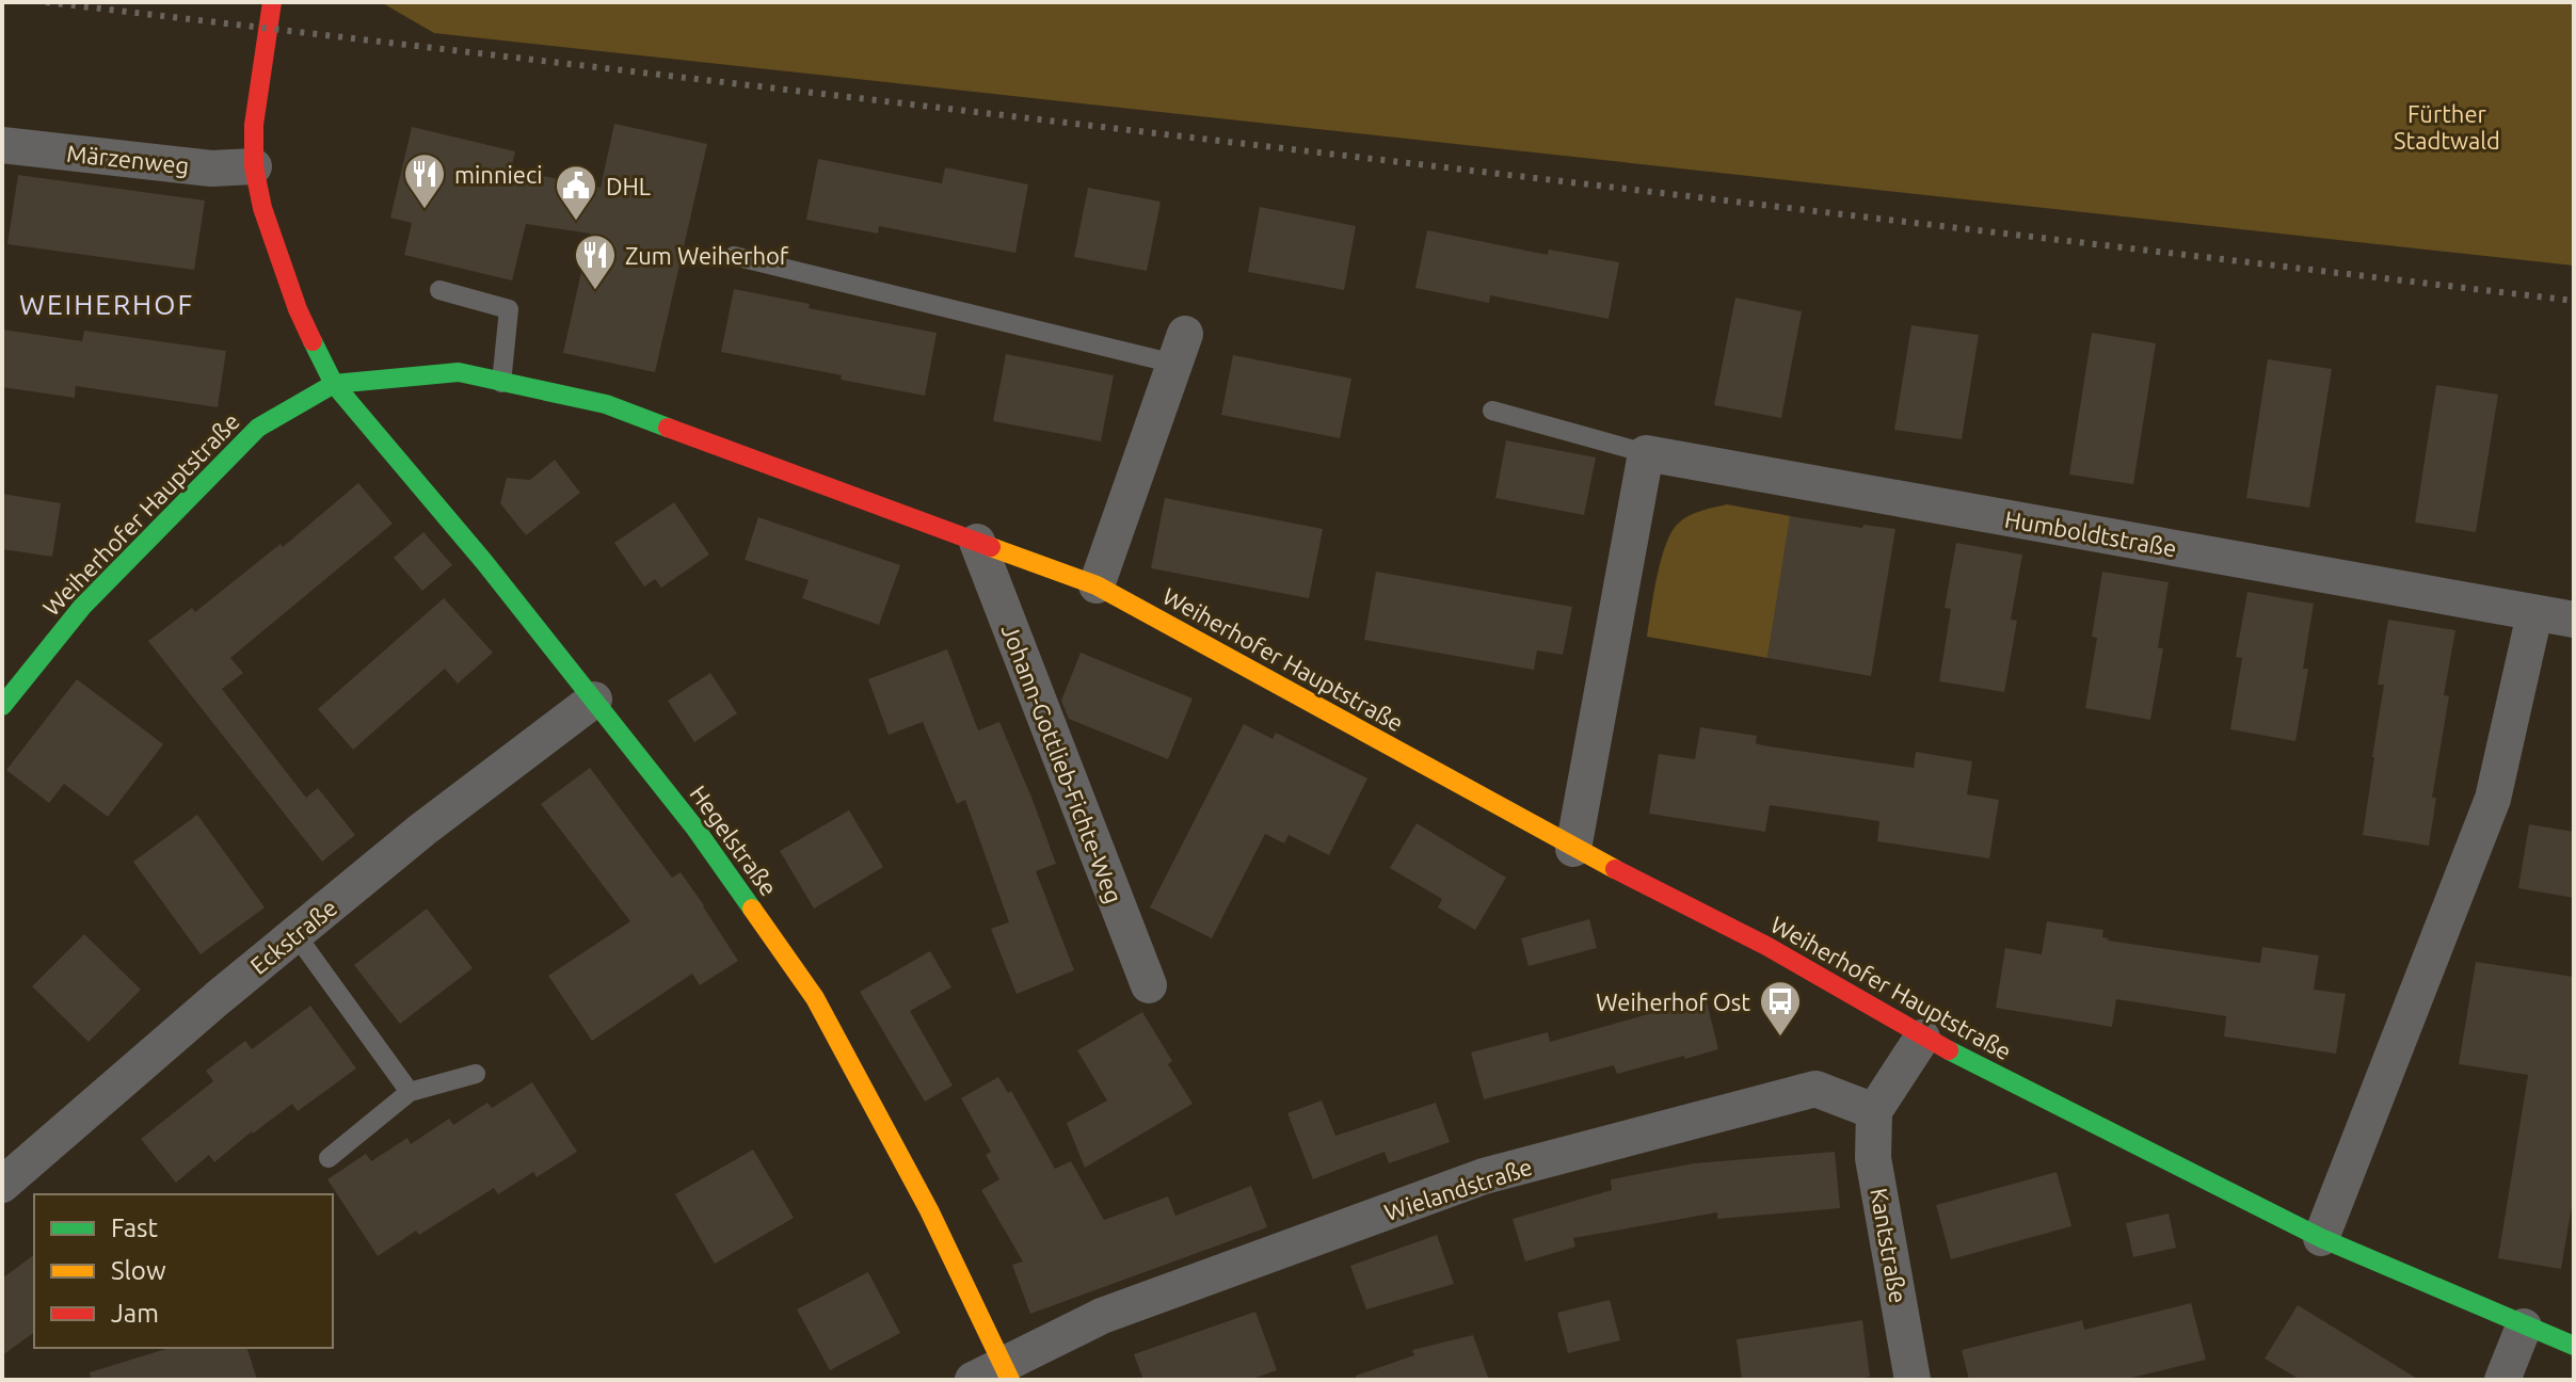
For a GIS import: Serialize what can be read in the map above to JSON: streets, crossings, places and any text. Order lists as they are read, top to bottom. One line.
{"streets":{"street":["Märzenweg","Weiherhofer Hauptstraße","Humboldtstraße","Johann-Gottlieb-Fichte-Weg","Hegelstraße","Eckstraße","Wielandstraße","Kantstraße"]},"crossings":[["Märzenweg","Hegelstraße"],["Weiherhofer Hauptstraße","Johann-Gottlieb-Fichte-Weg"],["Weiherhofer Hauptstraße","Hegelstraße"],["Hegelstraße","Eckstraße"],["Hegelstraße","Wielandstraße"],["Wielandstraße","Kantstraße"]],"districts":["WEIHERHOF"],"parks":["Fürther Stadtwald"],"places":{"restaurant":["minnieci","Zum Weiherhof"],"public building":["DHL"],"bus stop":["Weiherhof Ost"]},"legend":["Fast","Slow","Jam"]}
